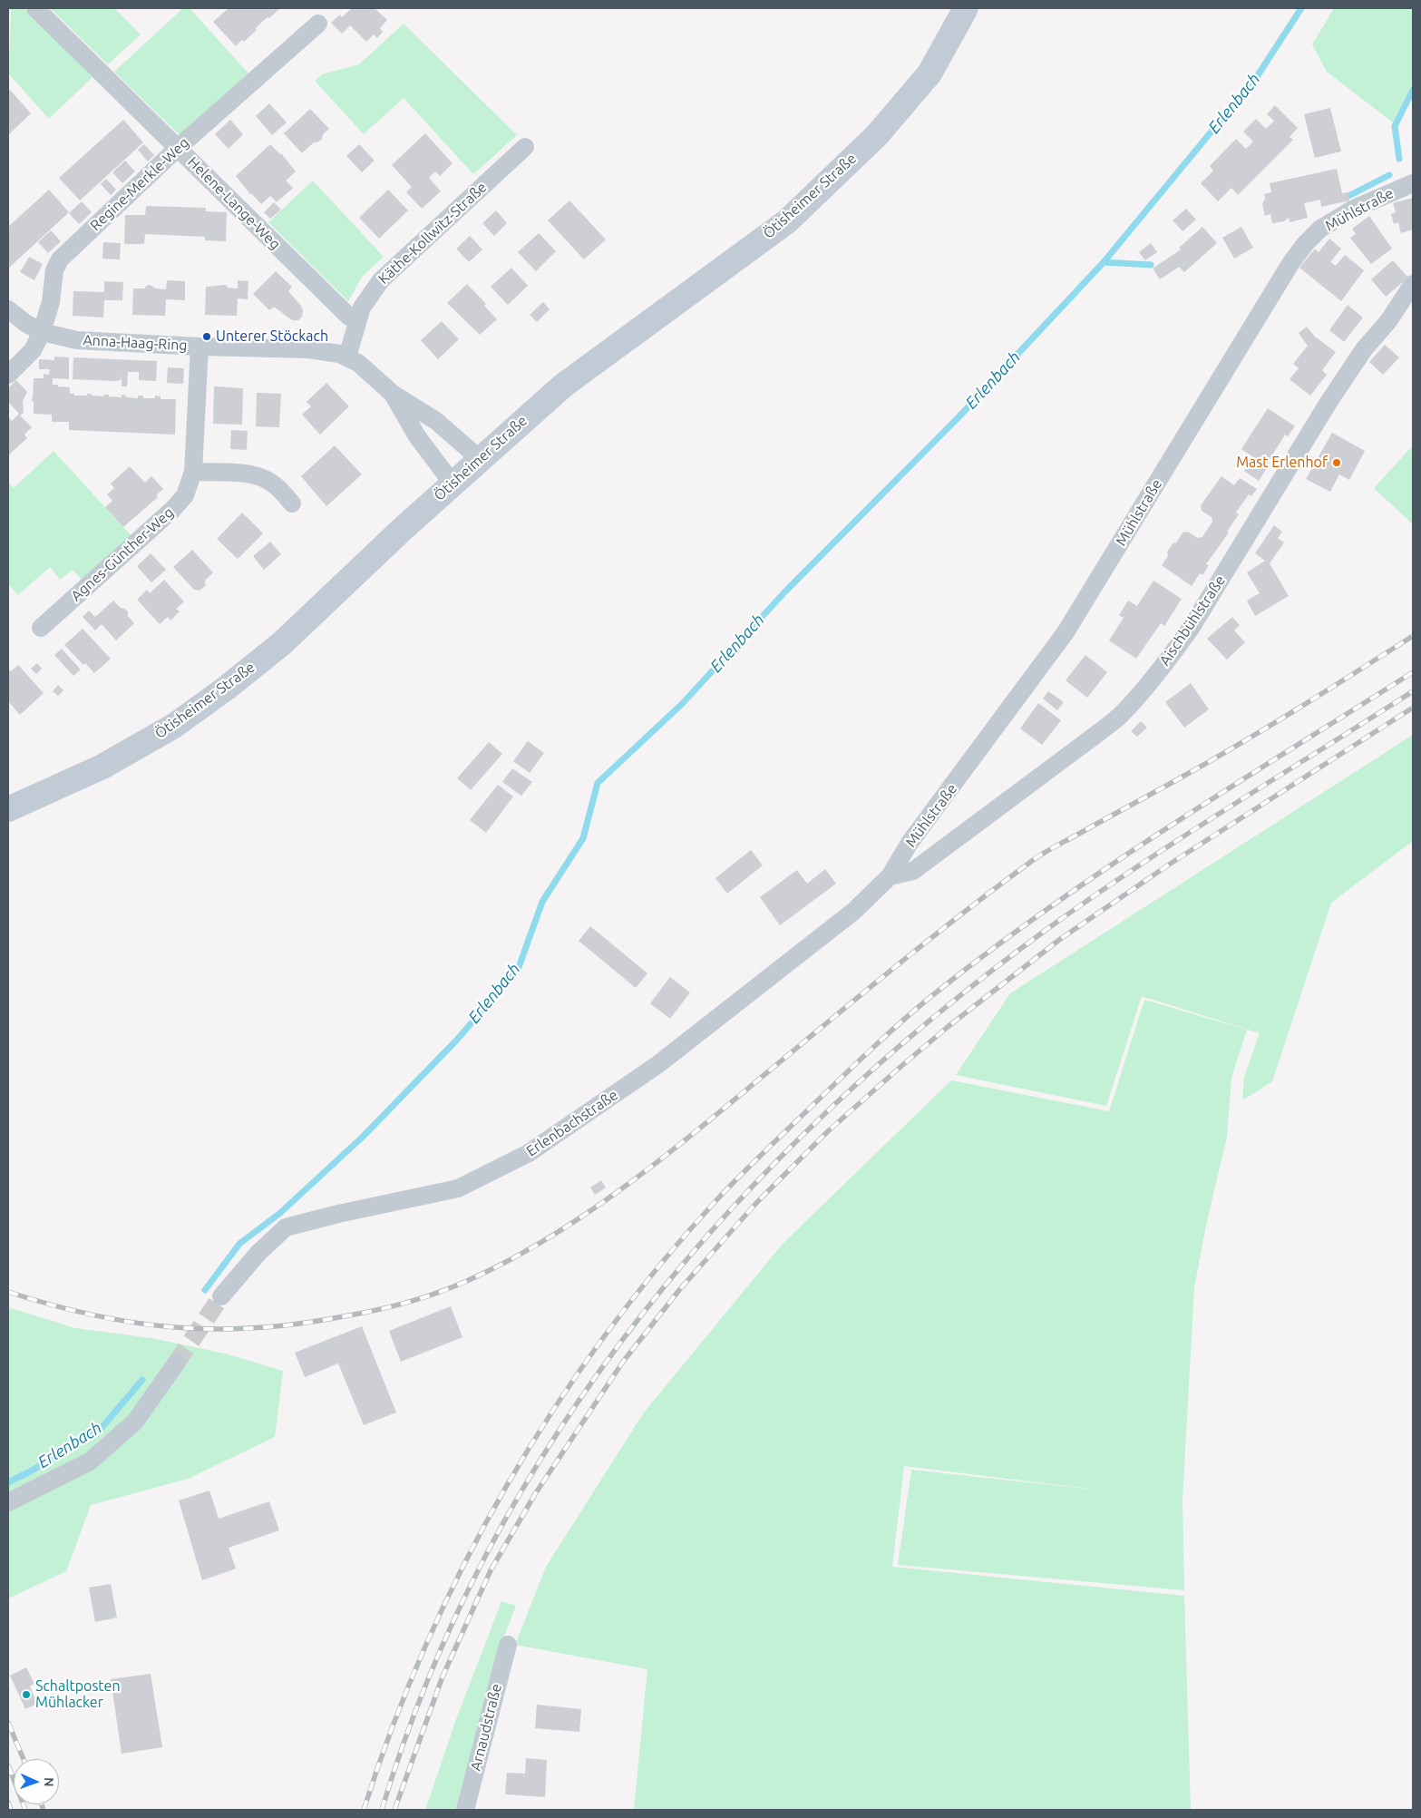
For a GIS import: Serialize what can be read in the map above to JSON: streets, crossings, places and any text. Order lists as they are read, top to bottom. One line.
{"streets":{"main road":["Ötisheimer Straße"],"street":["Regine-Merkle-Weg","Helene-Lange-Weg","Mühlstraße","Käthe-Kollwitz-Straße","Anna-Haag-Ring","Agnes-Günther-Weg","Aischbühlstraße","Erlenbachstraße","Arnaudstraße"]},"crossings":[["Regine-Merkle-Weg","Helene-Lange-Weg"],["Regine-Merkle-Weg","Anna-Haag-Ring"],["Ötisheimer Straße","Anna-Haag-Ring"],["Helene-Lange-Weg","Käthe-Kollwitz-Straße"],["Mühlstraße","Aischbühlstraße"],["Mühlstraße","Erlenbachstraße"],["Käthe-Kollwitz-Straße","Anna-Haag-Ring"],["Anna-Haag-Ring","Agnes-Günther-Weg"],["Aischbühlstraße","Erlenbachstraße"]],"water":["Erlenbach"],"places":["Unterer Stöckach","Mast Erlenhof","Schaltposten Mühlacker"],"north":"right"}
